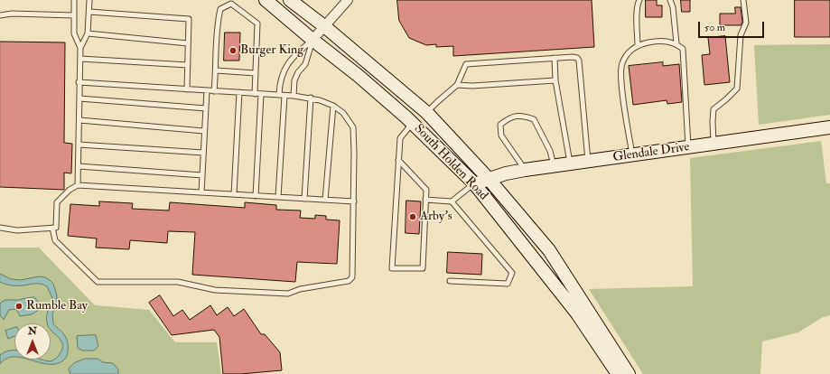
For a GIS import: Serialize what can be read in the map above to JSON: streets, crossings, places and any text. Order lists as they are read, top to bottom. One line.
{"streets":{"street":["Glendale Drive","South Holden Road"]},"crossings":[["Glendale Drive","South Holden Road"]],"places":["Burger King","Arby's","Rumble Bay"],"scale_bar":"50 m","north":"top"}
